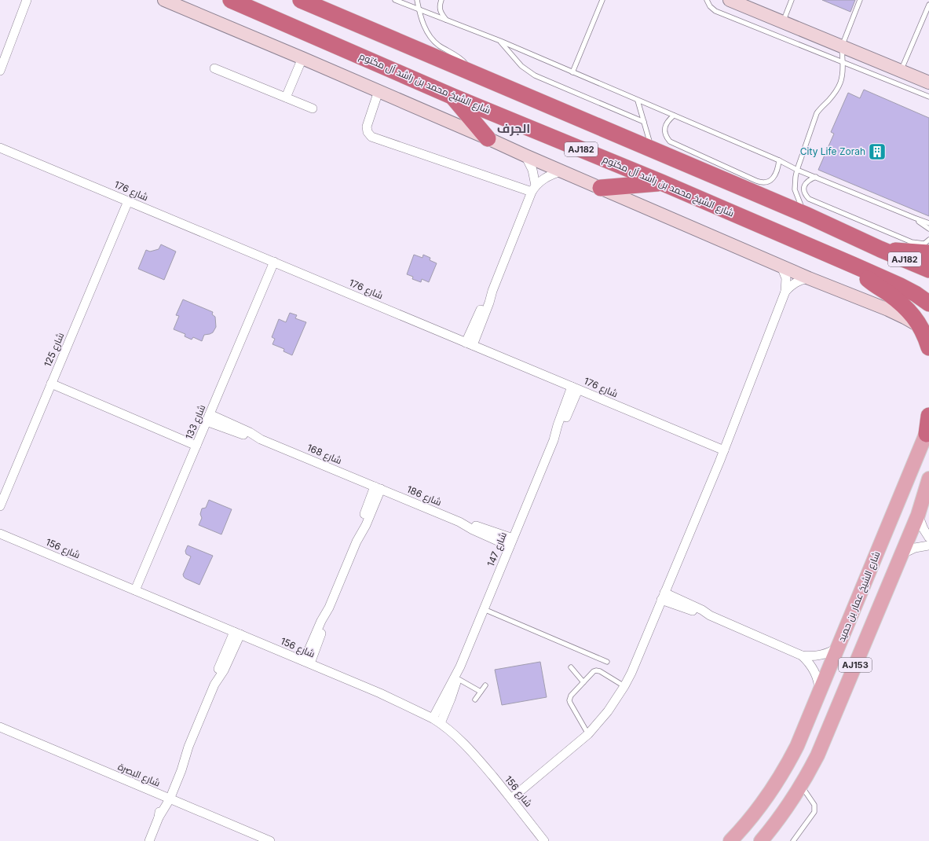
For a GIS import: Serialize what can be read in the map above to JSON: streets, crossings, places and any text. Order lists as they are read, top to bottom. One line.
{"streets":{"highway":["شارع الشيخ محمد بن راشد آل مكتوم","AJ182"],"main road":["شارع الشيخ عمار بن حميد","AJ153"],"street":["شارع 176","شارع 125","شارع 133","شارع 168","شارع 186","شارع 156","شارع 147","شارع البصرة"]},"crossings":[["شارع 176","شارع 125"],["شارع 176","شارع 133"],["شارع 176","شارع 147"],["شارع 133","شارع 168"],["شارع 133","شارع 156"],["شارع 168","شارع 186"],["شارع 186","شارع 147"],["شارع 156","شارع 147"]],"districts":["الجرف"],"places":{"building":["City Life Zorah"]}}
